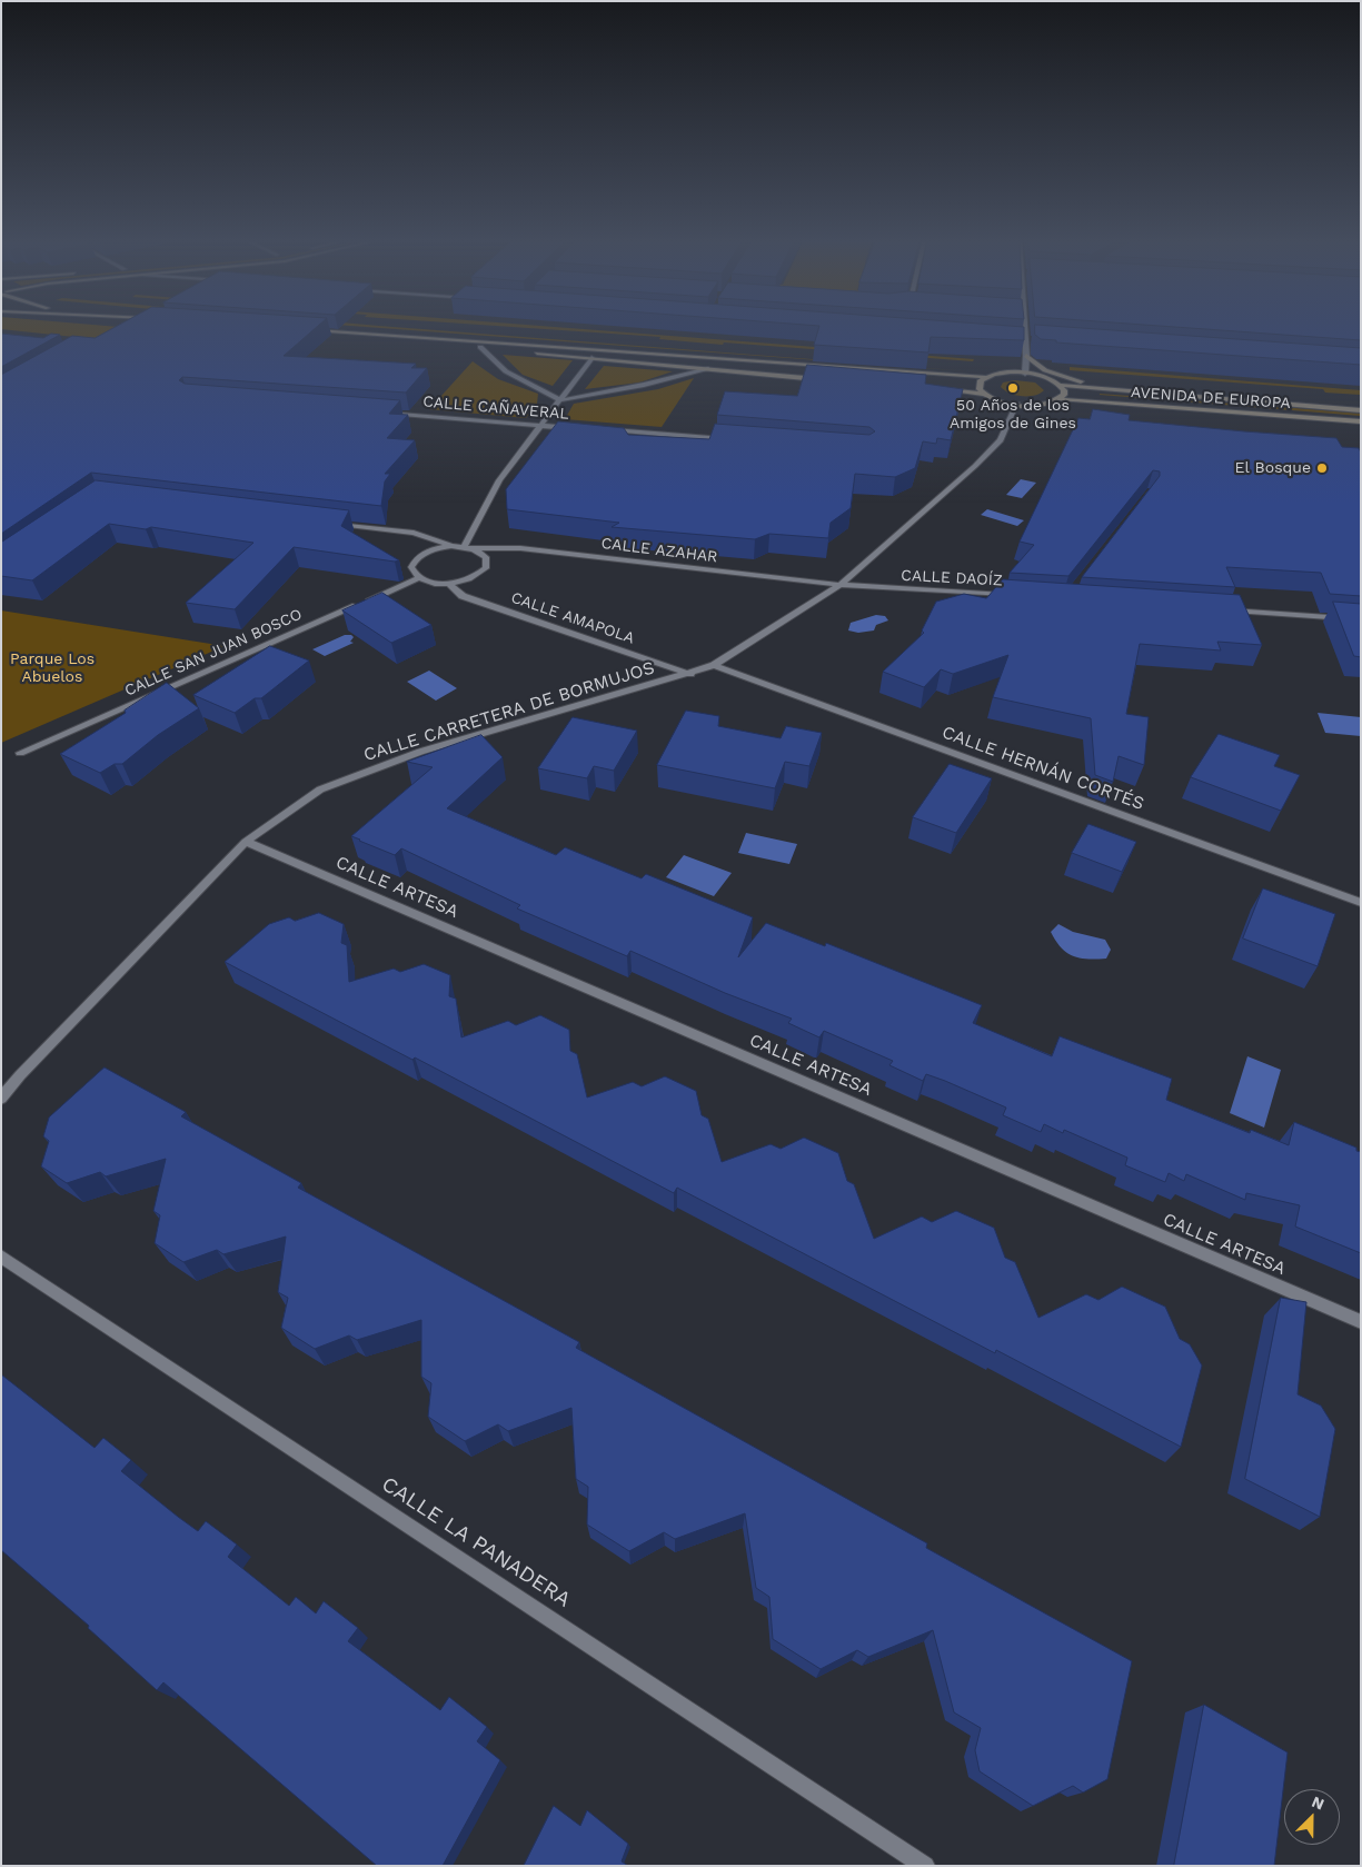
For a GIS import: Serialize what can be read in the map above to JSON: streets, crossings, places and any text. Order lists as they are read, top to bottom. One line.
{"streets":{"main road":["AVENIDA DE EUROPA"],"street":["CALLE CAÑAVERAL","CALLE AZAHAR","CALLE DAOÍZ","CALLE AMAPOLA","CALLE SAN JUAN BOSCO","CALLE CARRETERA DE BORMUJOS","CALLE HERNÁN CORTÉS","CALLE ARTESA","CALLE LA PANADERA"]},"crossings":[["AVENIDA DE EUROPA","CALLE CARRETERA DE BORMUJOS"],["CALLE AZAHAR","CALLE DAOÍZ"],["CALLE AZAHAR","CALLE CARRETERA DE BORMUJOS"],["CALLE DAOÍZ","CALLE CARRETERA DE BORMUJOS"],["CALLE AMAPOLA","CALLE CARRETERA DE BORMUJOS"],["CALLE CARRETERA DE BORMUJOS","CALLE HERNÁN CORTÉS"],["CALLE CARRETERA DE BORMUJOS","CALLE ARTESA"]],"parks":["Parque Los Abuelos"],"places":["50 Años de los Amigos de Gines","El Bosque"],"north":"top right"}
